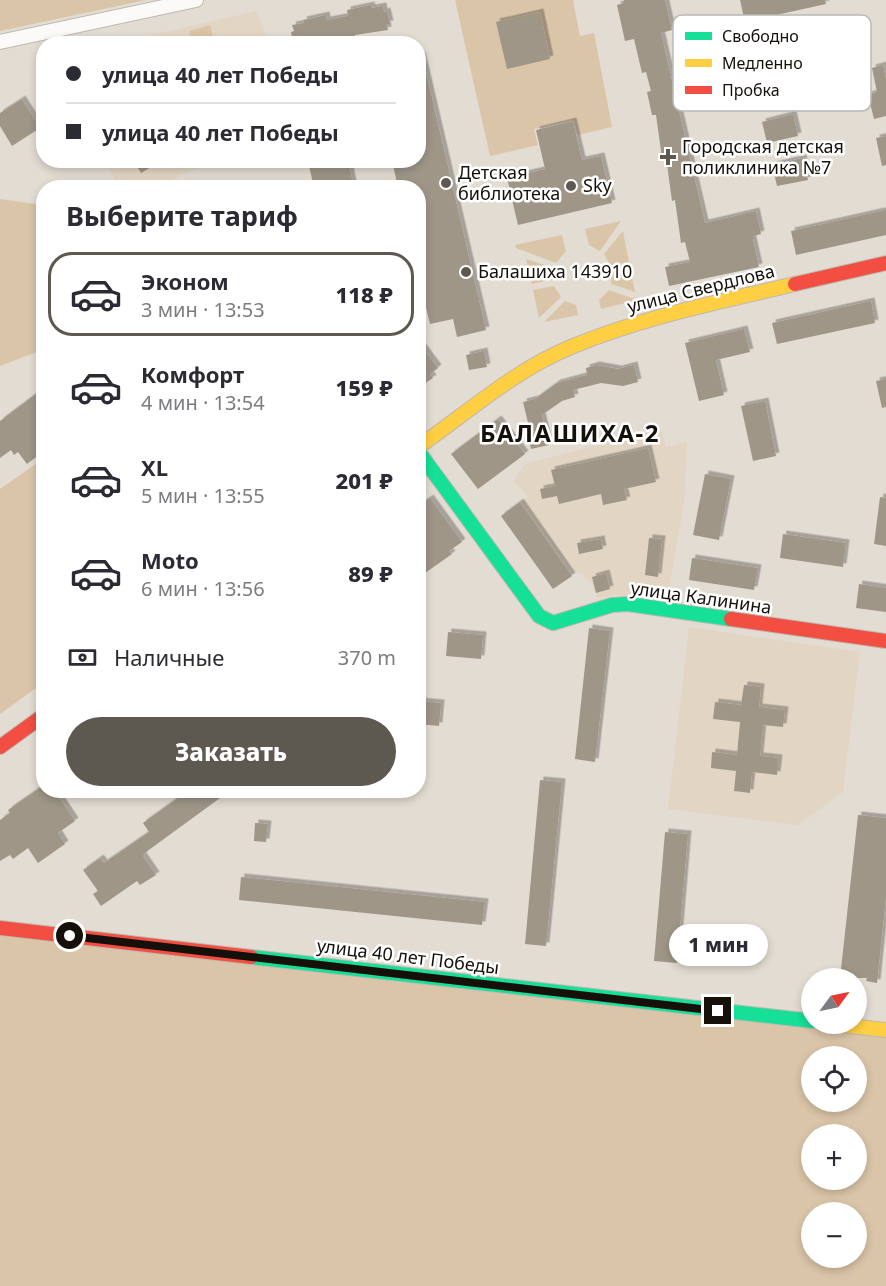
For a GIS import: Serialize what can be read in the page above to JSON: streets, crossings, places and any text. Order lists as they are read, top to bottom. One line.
{"streets":{"street":["улица Свердлова","улица Калинина","улица 40 лет Победы"]},"districts":["БАЛАШИХА-2"],"places":{"health":["Городская детская поликлиника №7"],"other":["Детская библиотека","Sky","Балашиха 143910"]},"legend":["Свободно","Медленно","Пробка"],"north":"top right","page":{"banner":["улица 40 лет Победы","улица 40 лет Победы"],"heading":"Выберите тариф","list":[{"name":"Эконом","note":"3 мин · 13:53","value":"118 ₽"},{"name":"Комфорт","note":"4 мин · 13:54","value":"159 ₽"},{"name":"XL","note":"5 мин · 13:55","value":"201 ₽"},{"name":"Moto","note":"6 мин · 13:56","value":"89 ₽"}],"pay":["Наличные","370 m"],"buttons":"Заказать","bubble":"1 мин","map_buttons":["+","−"]}}
